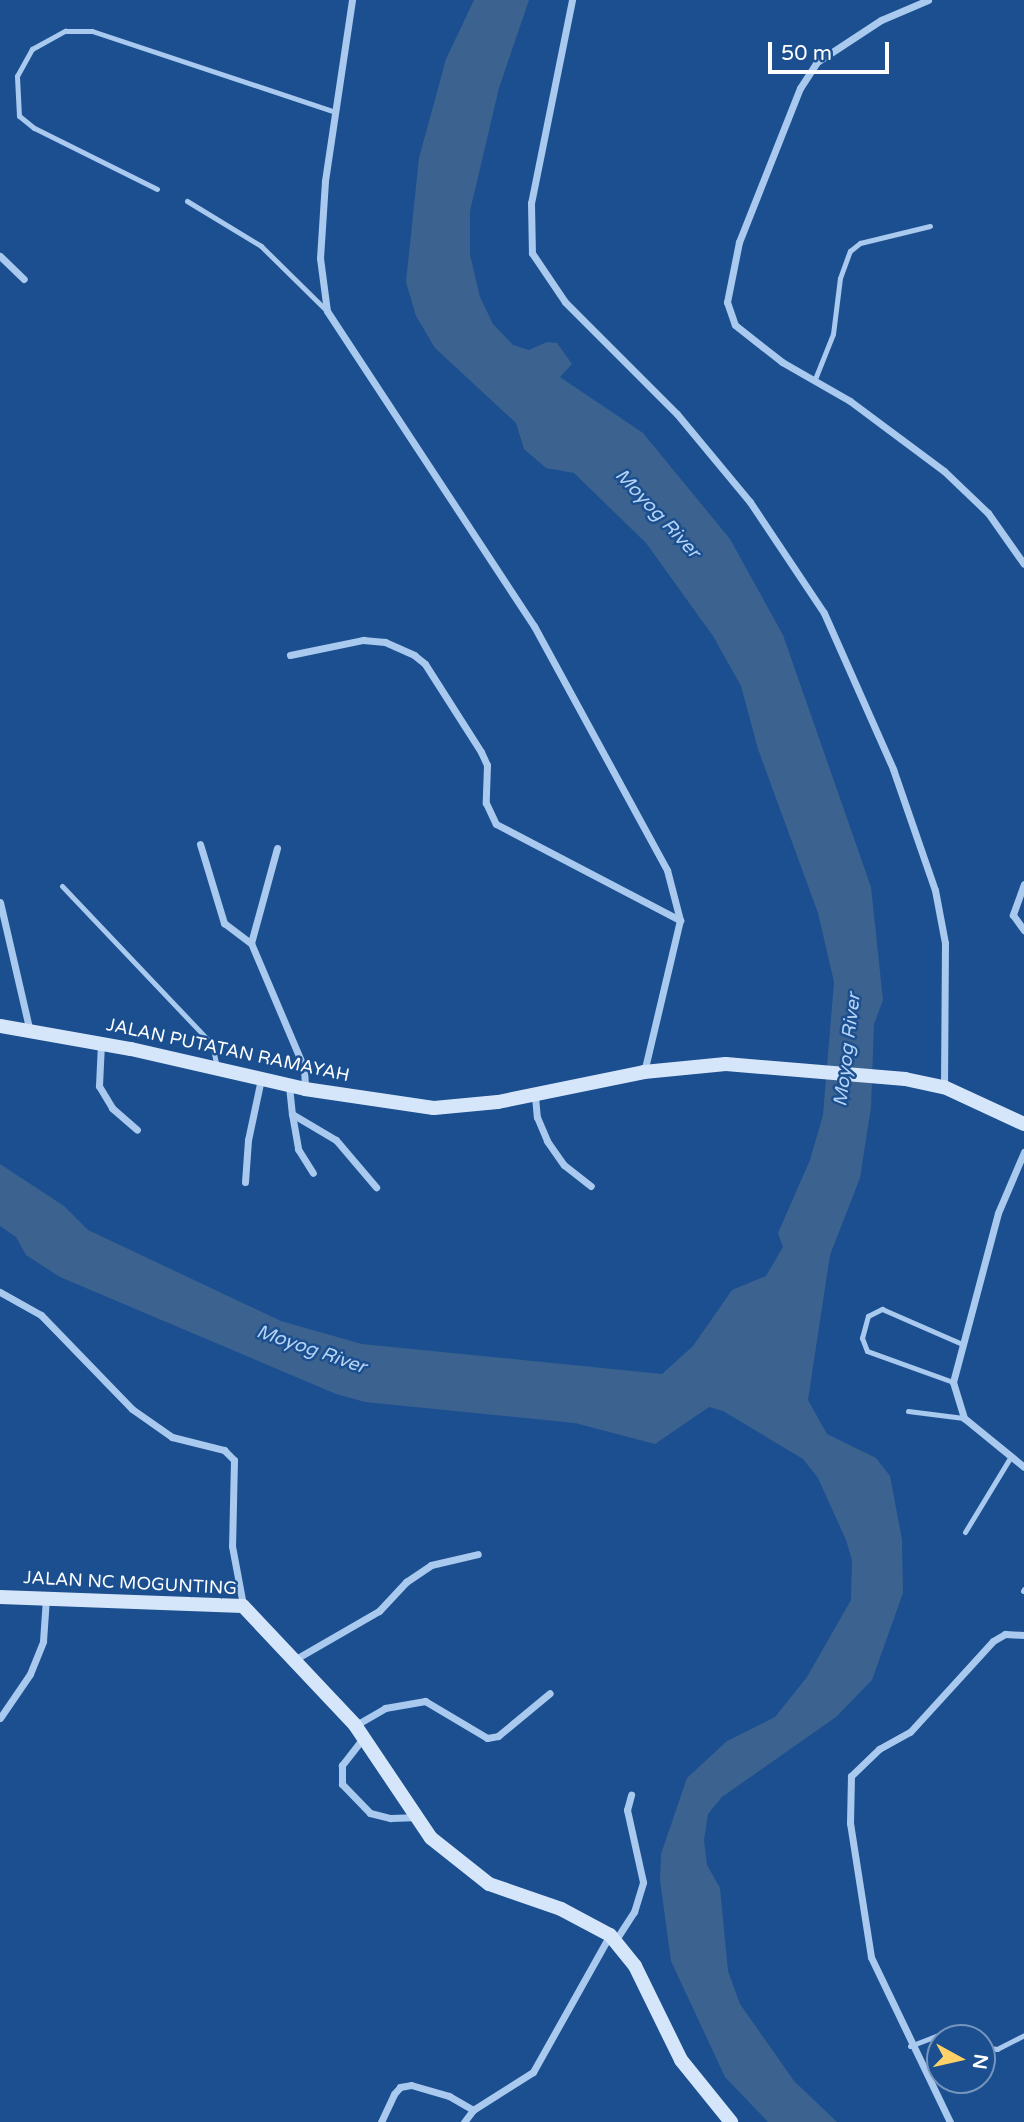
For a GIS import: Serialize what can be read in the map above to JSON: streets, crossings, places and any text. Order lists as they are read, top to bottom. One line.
{"streets":{"main road":["JALAN PUTATAN RAMAYAH","JALAN NC MOGUNTING"]},"water":["Moyog River"],"scale_bar":"50 m","north":"right"}
